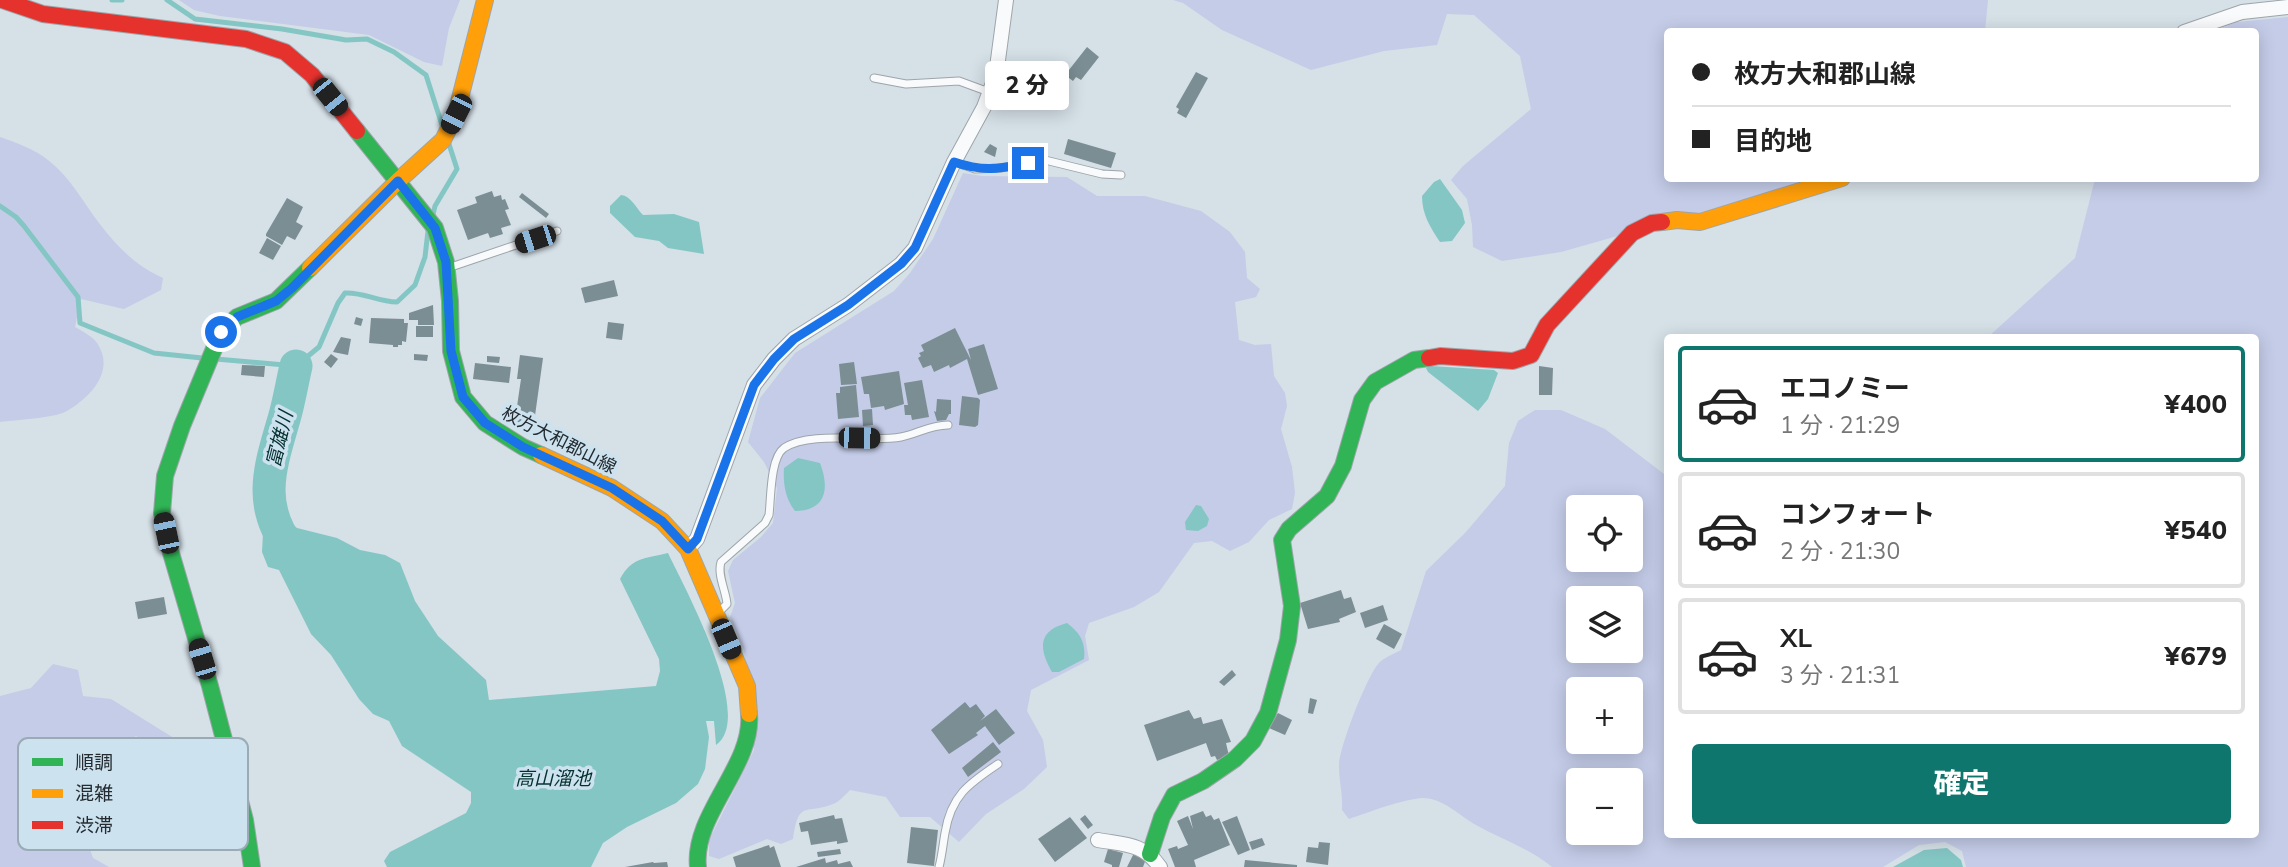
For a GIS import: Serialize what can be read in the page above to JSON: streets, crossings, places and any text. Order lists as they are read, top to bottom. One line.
{"streets":{"main road":["枚方大和郡山線"]},"water":["富雄川","高山溜池"],"legend":["順調","混雑","渋滞"],"page":{"banner":["枚方大和郡山線","目的地"],"bubble":"2 分","list":[{"name":"エコノミー","note":"1 分 · 21:29","value":"¥400"},{"name":"コンフォート","note":"2 分 · 21:30","value":"¥540"},{"name":"XL","note":"3 分 · 21:31","value":"¥679"}],"map_buttons":["+","−"],"buttons":"確定"}}
